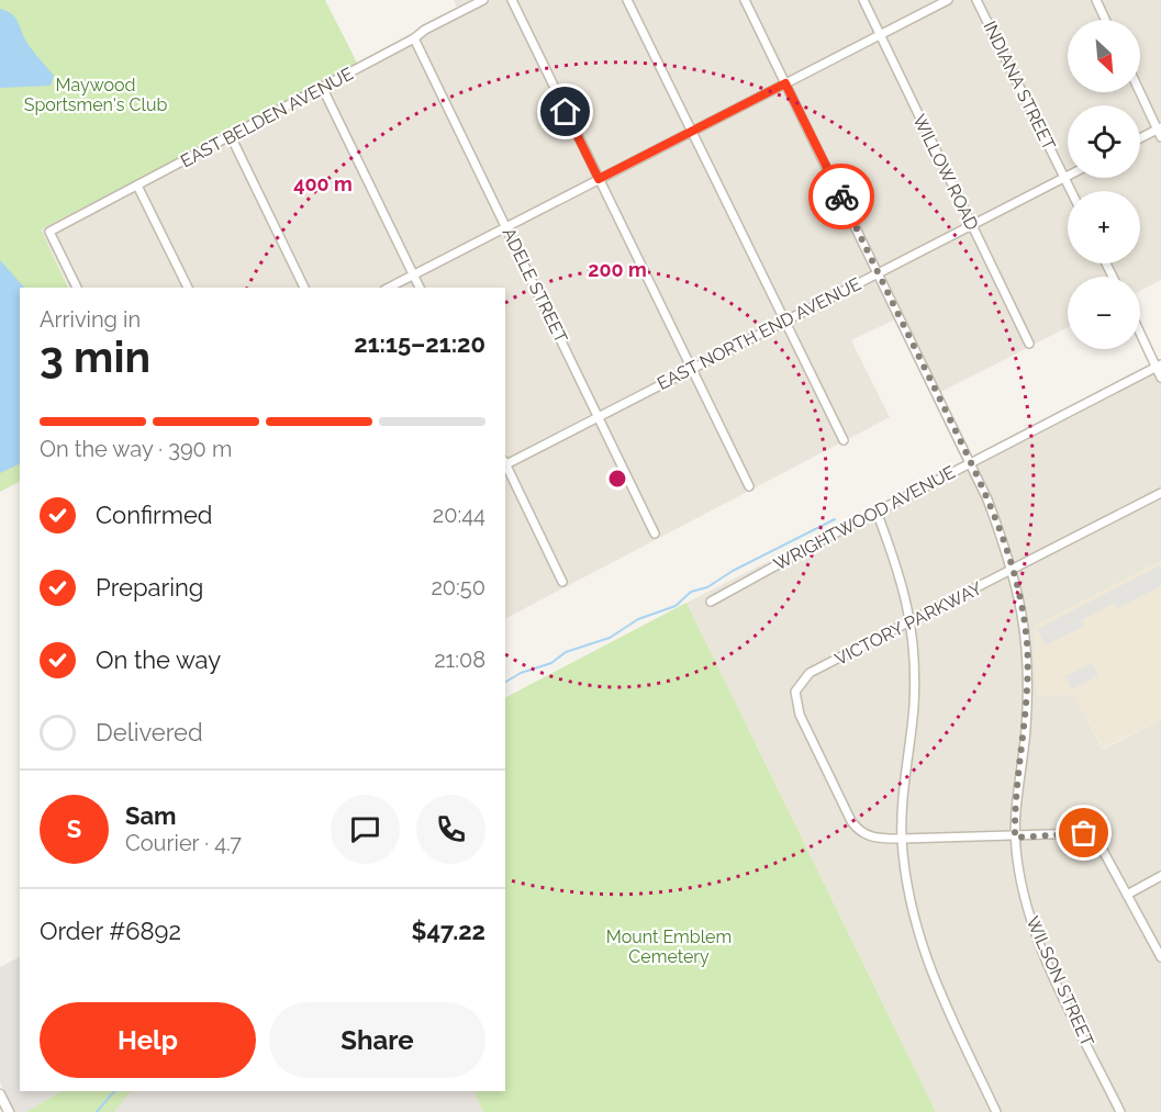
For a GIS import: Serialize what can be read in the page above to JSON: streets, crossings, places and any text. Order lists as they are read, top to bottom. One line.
{"streets":{"street":["INDIANA STREET","EAST BELDEN AVENUE","WILLOW ROAD","ADELE STREET","EAST NORTH END AVENUE","WRIGHTWOOD AVENUE","VICTORY PARKWAY","WILSON STREET"]},"crossings":[["INDIANA STREET","EAST NORTH END AVENUE"],["EAST BELDEN AVENUE","ADELE STREET"],["WILLOW ROAD","EAST NORTH END AVENUE"],["ADELE STREET","EAST NORTH END AVENUE"],["EAST NORTH END AVENUE","WILSON STREET"],["WRIGHTWOOD AVENUE","WILSON STREET"],["VICTORY PARKWAY","WILSON STREET"]],"parks":["Maywood Sportsmen's Club","Mount Emblem Cemetery"],"north":"bottom right","page":{"map_buttons":["+","−"],"heading":["3 min","Arriving in","21:15–21:20"],"panel":["Sam","Courier · 4.7","Order #6892","$47.22"],"bar":"On the way · 390 m","list":[["Confirmed","20:44"],["Preparing","20:50"],["On the way","21:08"],"Delivered"],"round":"S","buttons":["Help","Share"]},"rings":["400 m","200 m"]}
